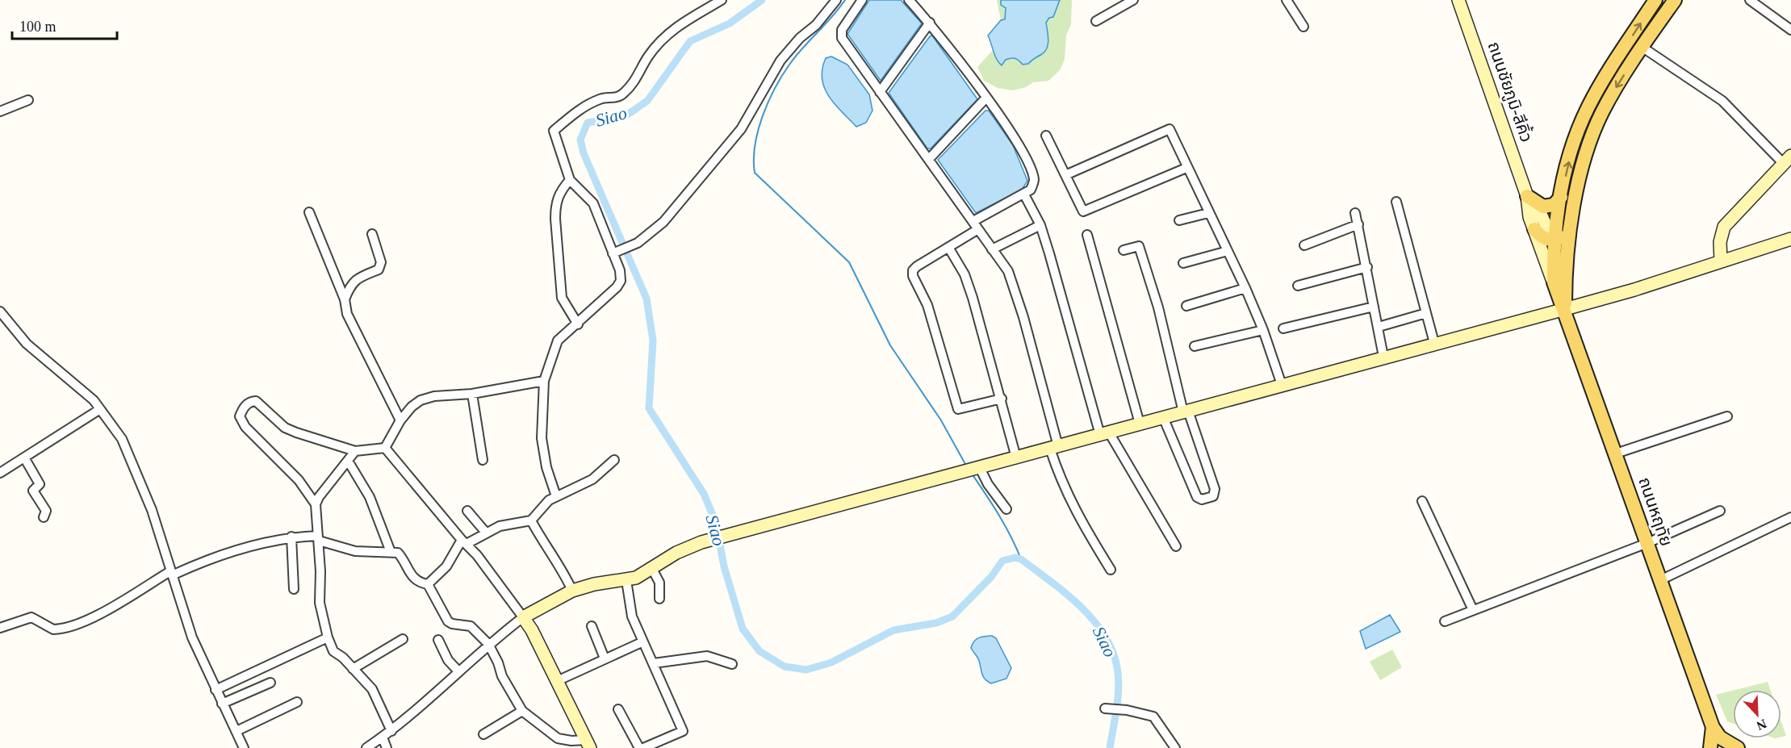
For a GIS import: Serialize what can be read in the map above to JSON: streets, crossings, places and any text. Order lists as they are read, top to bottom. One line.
{"streets":{"main road":["ถนนชัยภูมิ-สีคิ้ว","ถนนหฤทัย"]},"crossings":[["ถนนชัยภูมิ-สีคิ้ว","ถนนหฤทัย"]],"water":["Siao"],"scale_bar":"100 m","north":"bottom right"}
